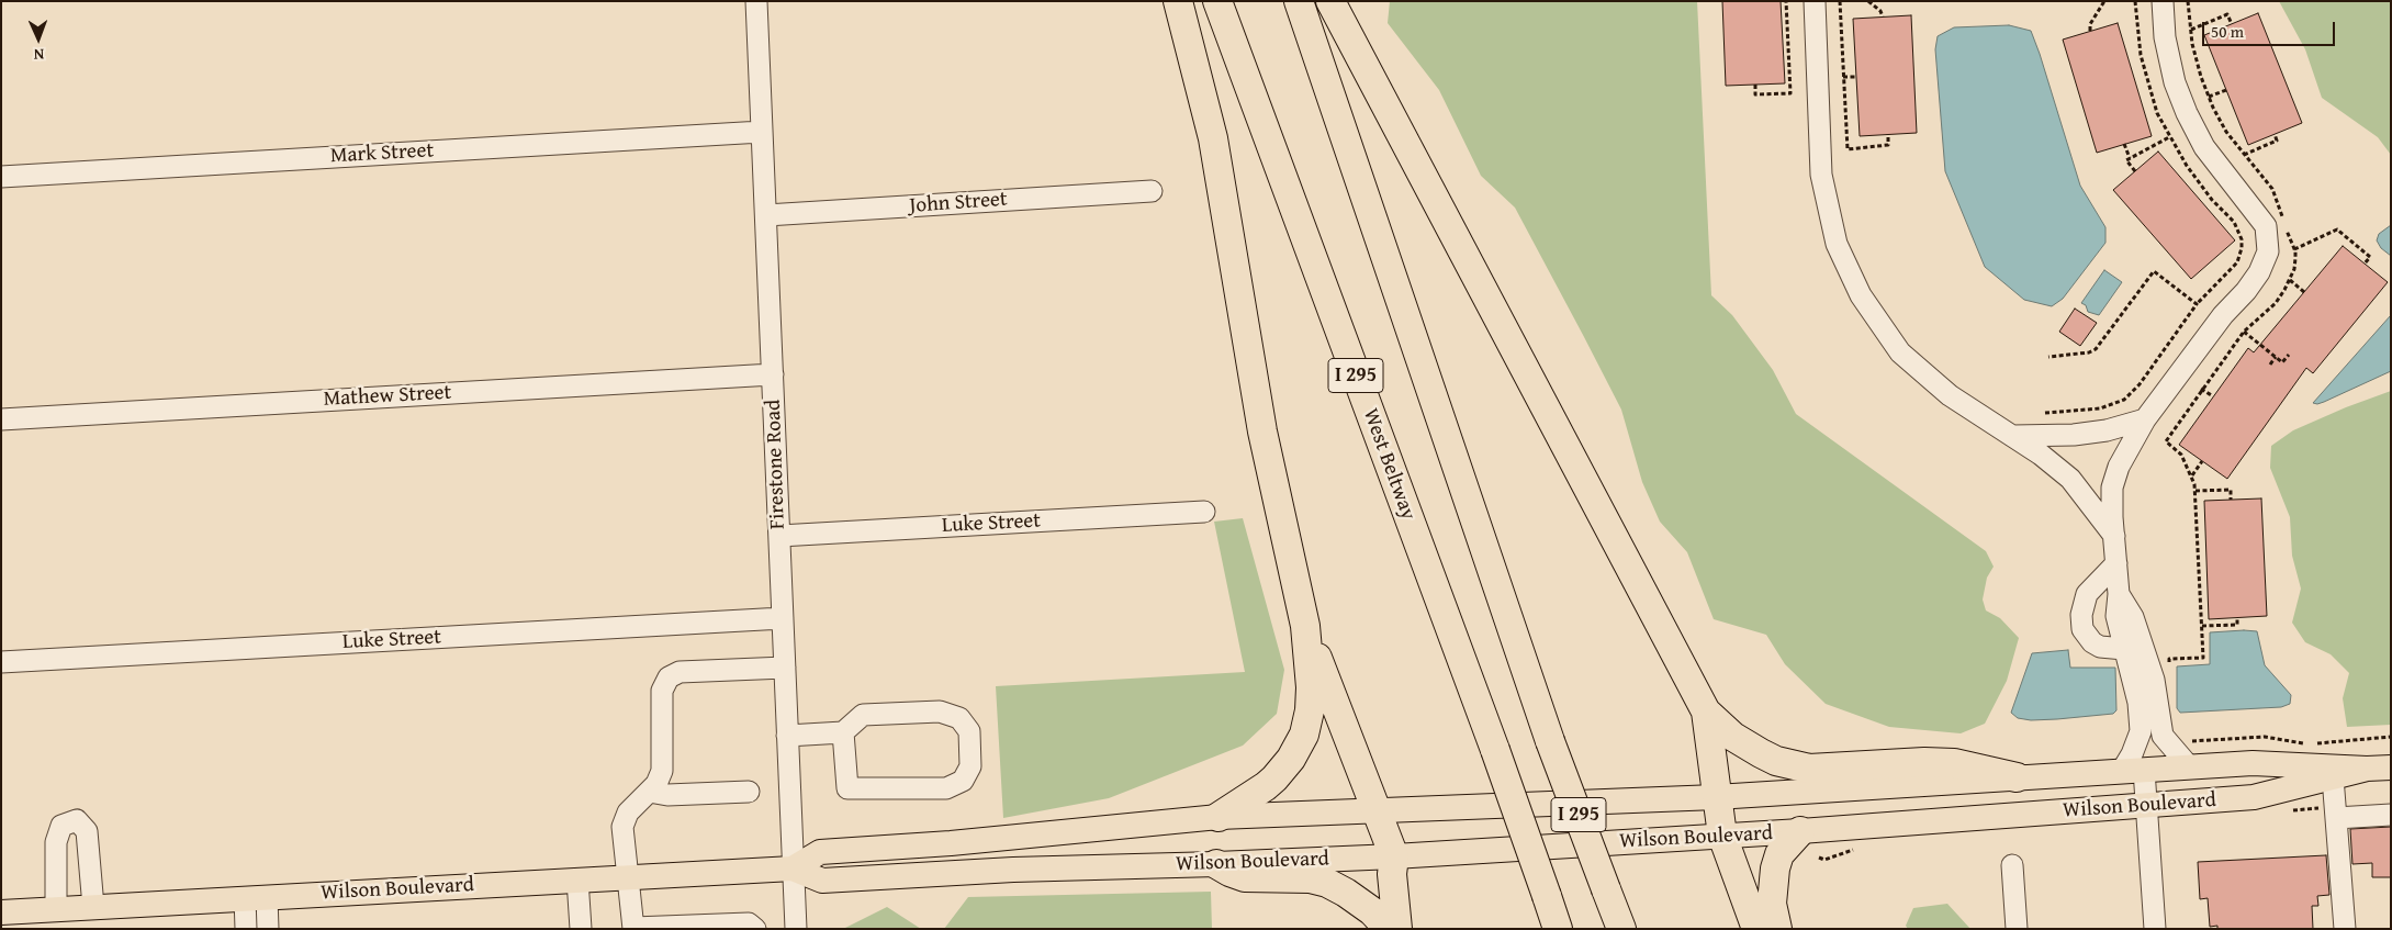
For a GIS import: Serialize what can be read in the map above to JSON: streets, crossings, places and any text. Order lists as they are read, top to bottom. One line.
{"streets":{"highway":["I 295","West Beltway"],"main road":["Wilson Boulevard"],"street":["Mark Street","John Street","Mathew Street","Firestone Road","Luke Street"]},"crossings":[["Mark Street","Firestone Road"],["John Street","Firestone Road"],["Mathew Street","Firestone Road"],["Firestone Road","Luke Street"],["Firestone Road","Wilson Boulevard"]],"scale_bar":"50 m","north":"bottom"}
